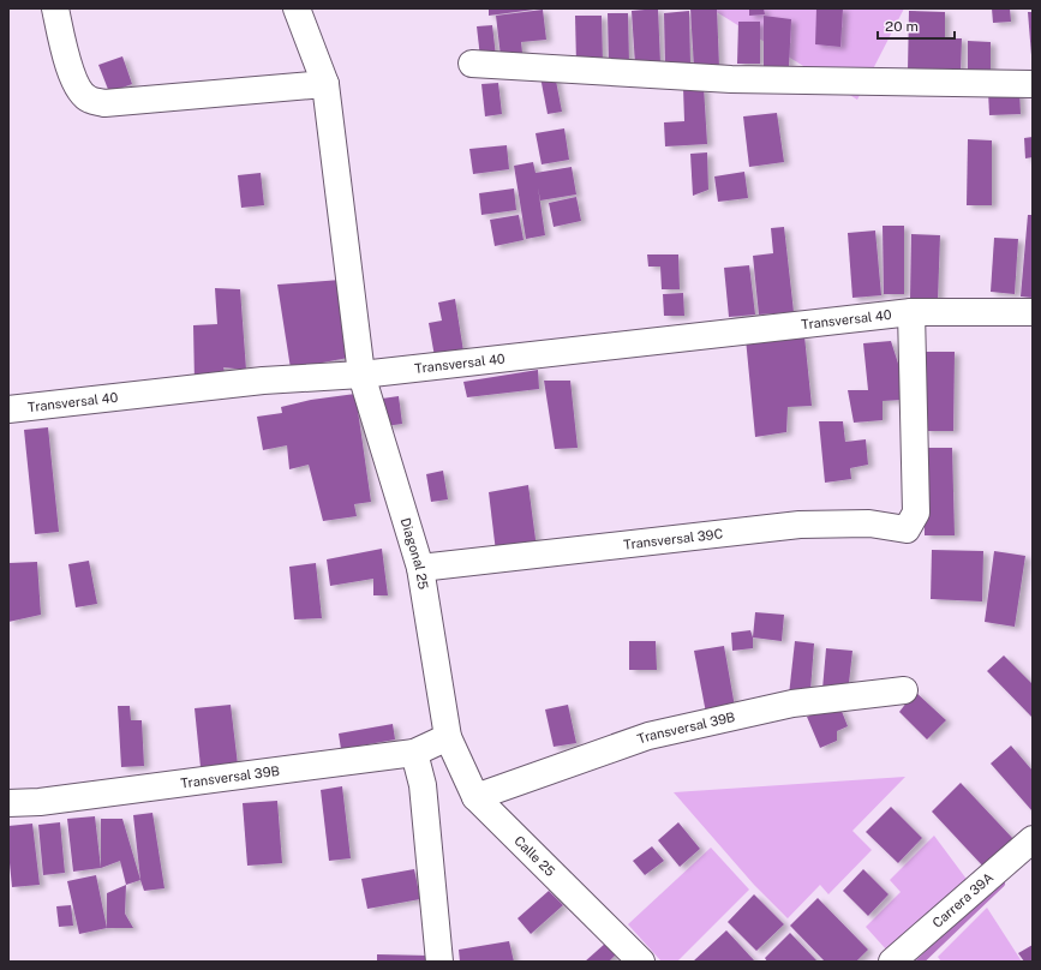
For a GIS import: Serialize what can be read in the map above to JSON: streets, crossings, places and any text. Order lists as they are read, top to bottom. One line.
{"streets":{"street":["Transversal 40","Transversal 39C","Diagonal 25","Transversal 39B","Calle 25","Carrera 39A"]},"crossings":[["Transversal 40","Transversal 39C"],["Transversal 40","Diagonal 25"],["Transversal 39C","Diagonal 25"],["Diagonal 25","Transversal 39B"],["Diagonal 25","Calle 25"],["Transversal 39B","Calle 25"]],"scale_bar":"20 m"}
